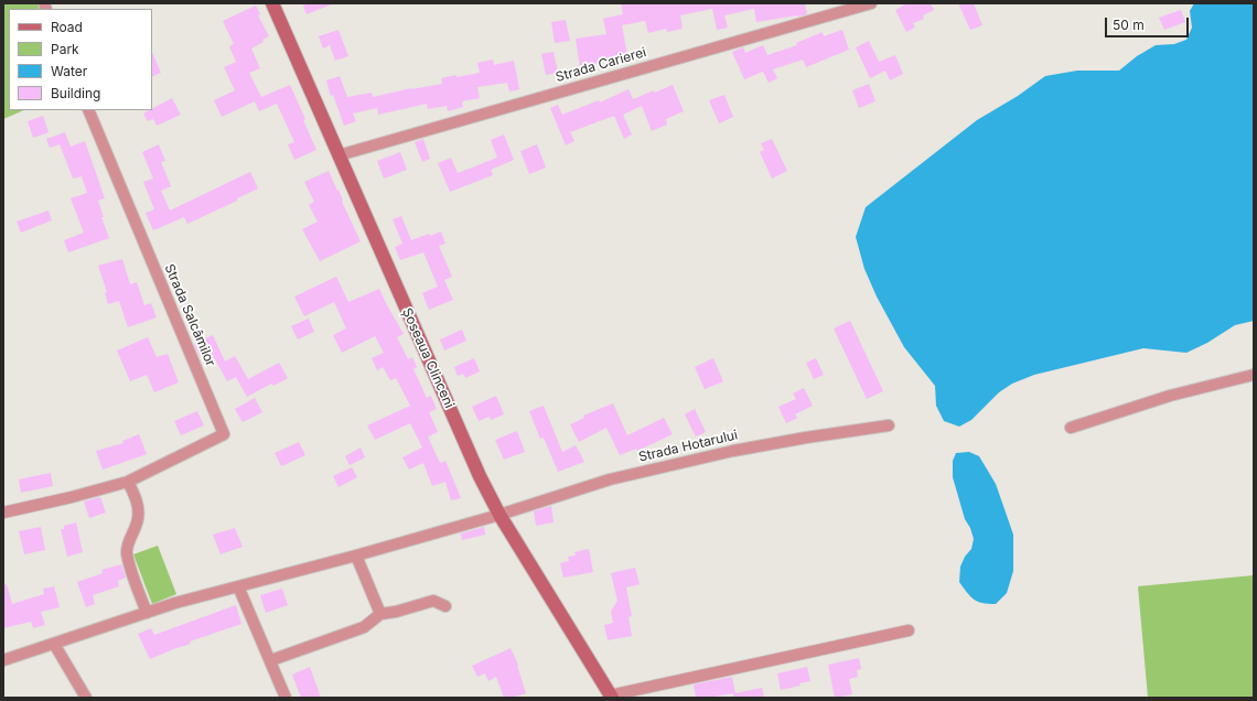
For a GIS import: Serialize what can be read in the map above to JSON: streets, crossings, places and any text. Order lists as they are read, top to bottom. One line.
{"streets":{"main road":["Șoseaua Clinceni"],"street":["Strada Carierei","Strada Salcâmilor","Strada Hotarului"]},"crossings":[["Strada Carierei","Șoseaua Clinceni"],["Șoseaua Clinceni","Strada Hotarului"]],"legend":["Road","Park","Water","Building"],"scale_bar":"50 m"}
